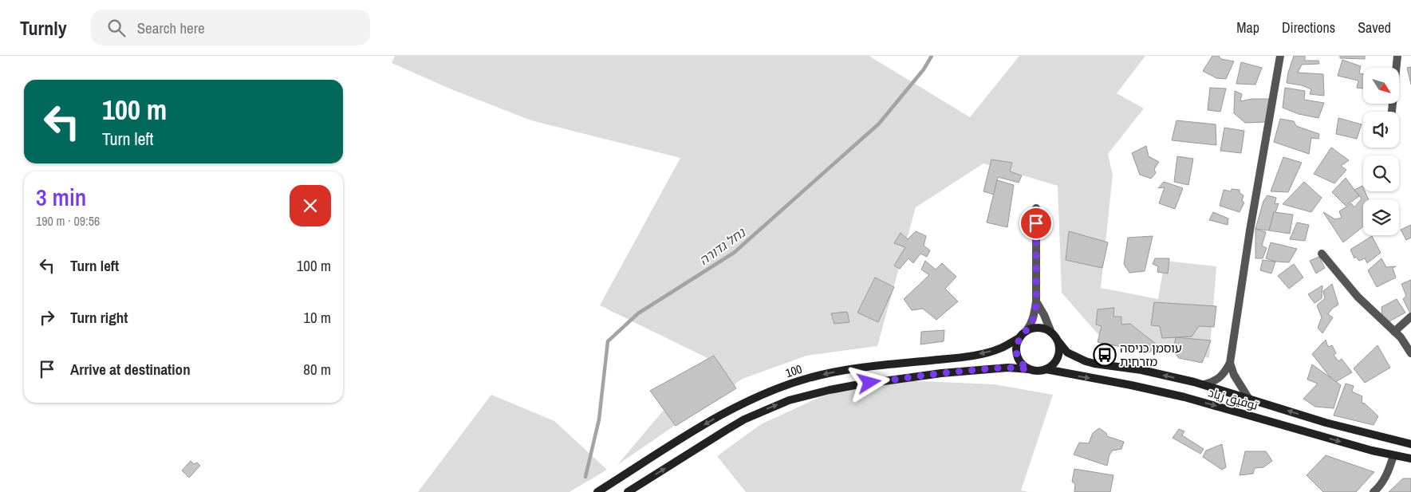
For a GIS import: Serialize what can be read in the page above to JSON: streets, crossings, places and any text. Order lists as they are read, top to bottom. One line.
{"streets":{"main road":["100","توفيق زياد"]},"crossings":[["100","توفيق زياد"]],"water":["נחל גדורה"],"places":{"bus stop":["עוסמן כניסה מזרחית"]},"north":"bottom right","page":{"header":"Turnly","search":"Search here","nav":["Map","Directions","Saved"],"turn":["100 m","Turn left"],"heading":["3 min","190 m · 09:56"],"list":[{"name":"Turn left","value":"100 m"},{"name":"Turn right","value":"10 m"},{"name":"Arrive at destination","value":"80 m"}]}}
